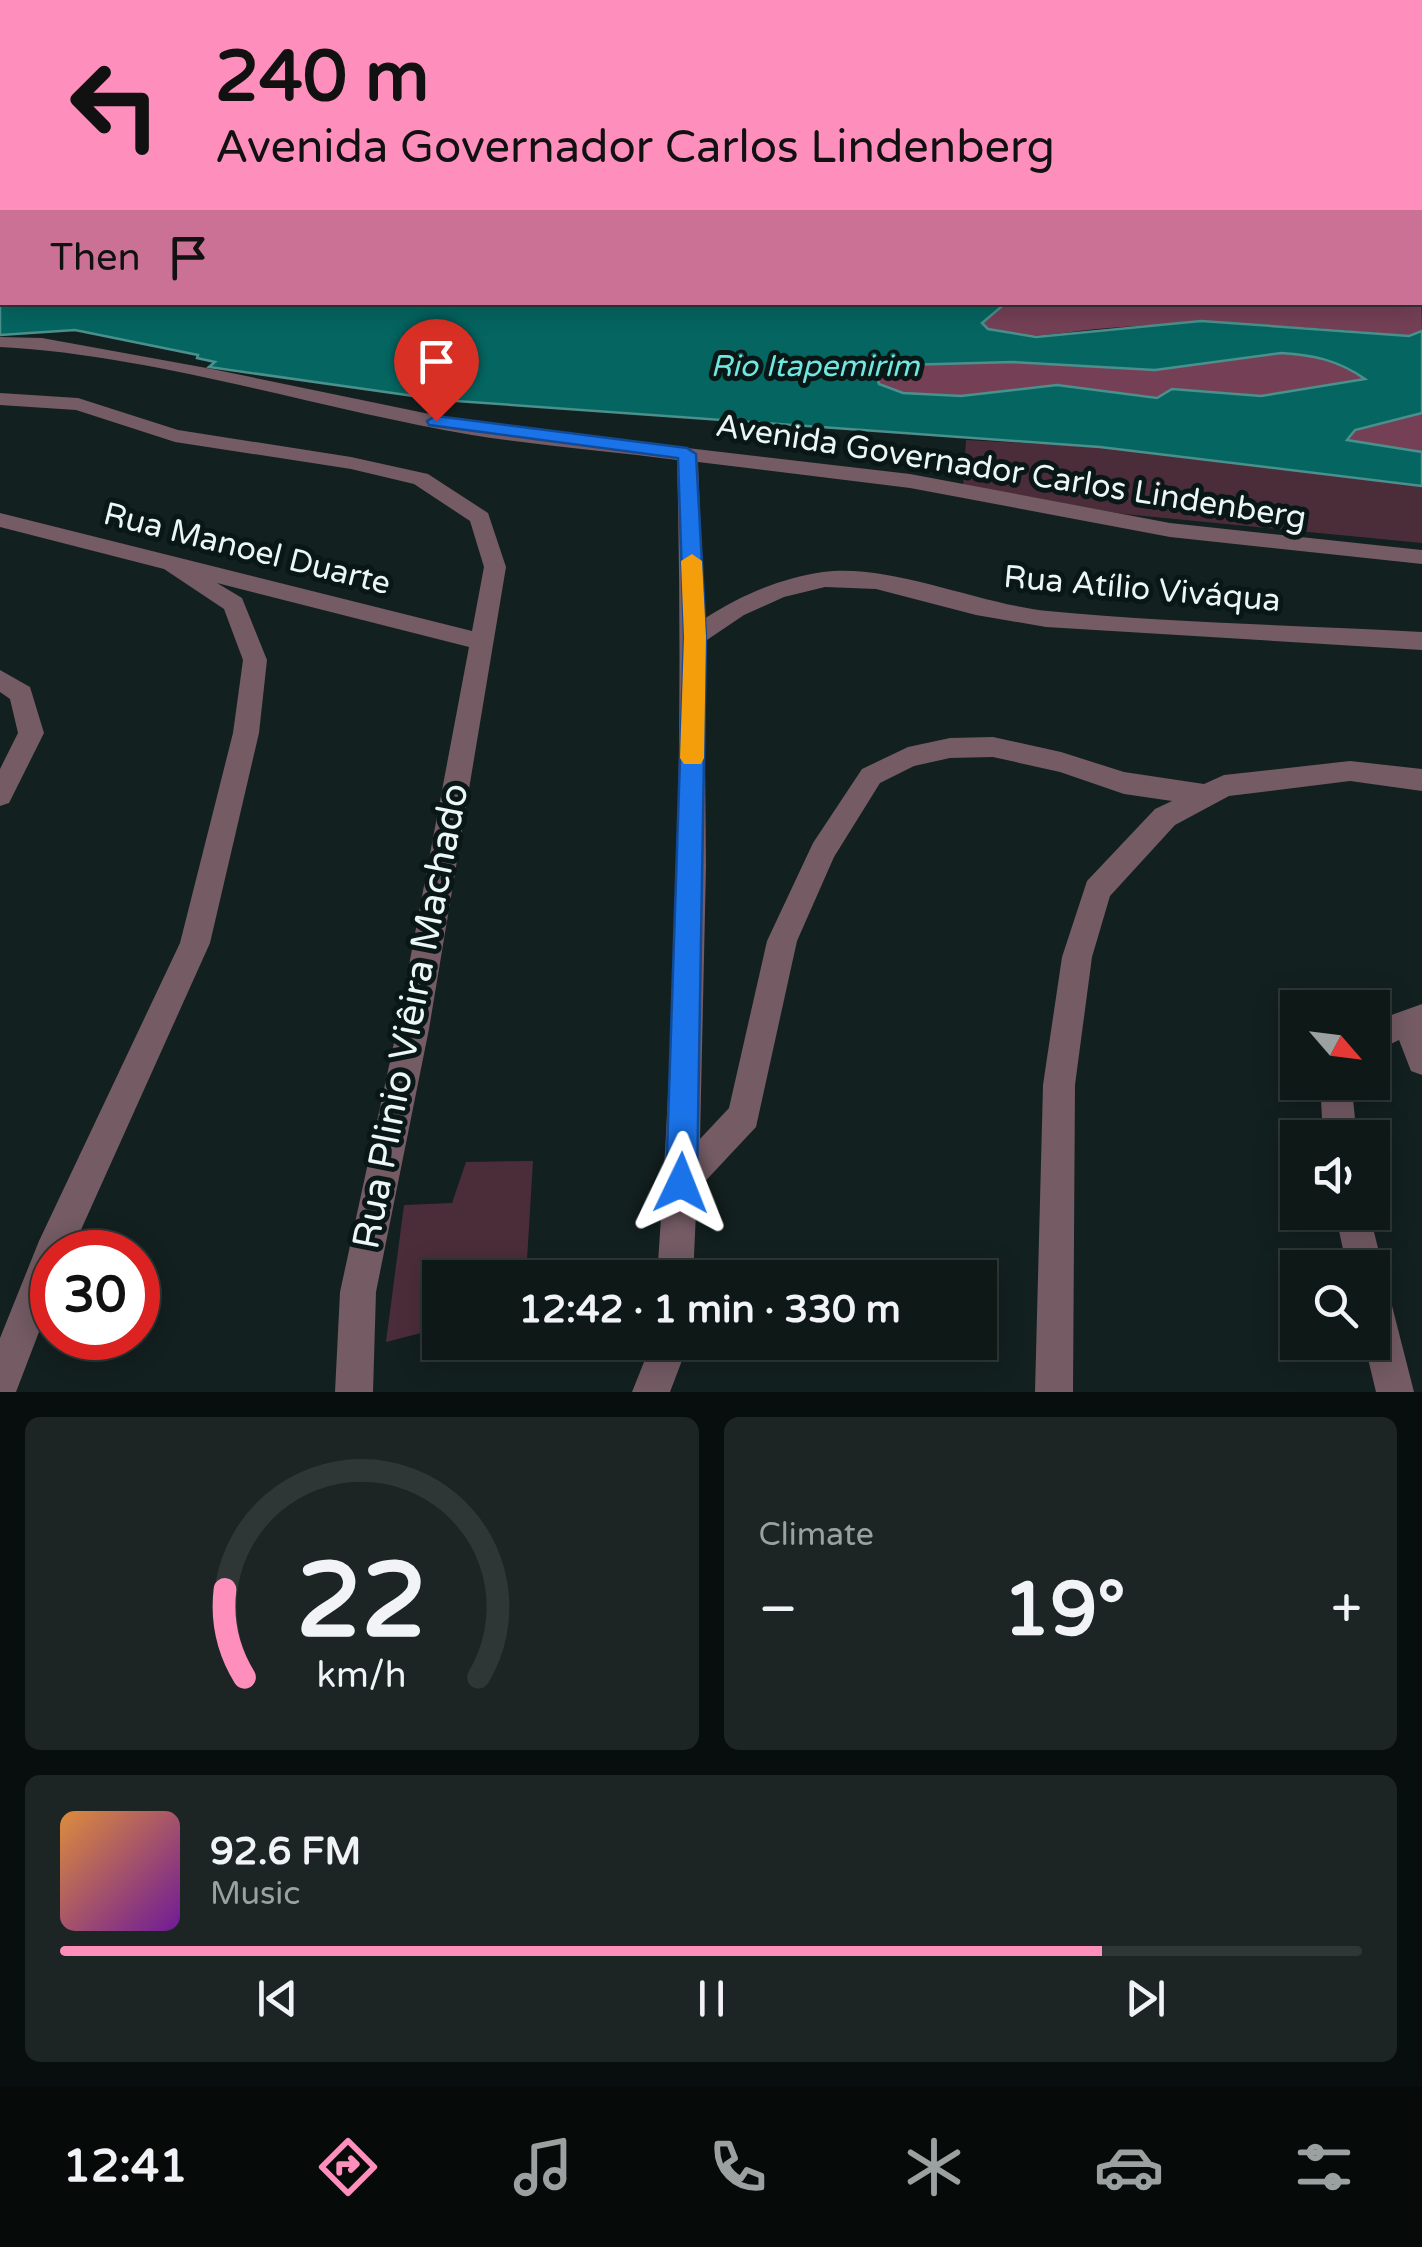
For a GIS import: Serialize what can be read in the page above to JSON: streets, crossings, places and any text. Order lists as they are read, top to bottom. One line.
{"streets":{"street":["Avenida Governador Carlos Lindenberg","Rua Manoel Duarte","Rua Atílio Viváqua","Rua Plinio Viêira Machado"]},"crossings":[["Rua Manoel Duarte","Rua Plinio Viêira Machado"]],"water":["Rio Itapemirim"],"north":"bottom right","page":{"turn":["240 m","Avenida Governador Carlos Lindenberg"],"then":"Then","limit":"30","trip":"12:42 · 1 min · 330 m","tile":"Climate","heat":["−","19°","+"],"song":["92.6 FM","Music"],"tabs":"12:41","gauge":["22","km/h"]}}
